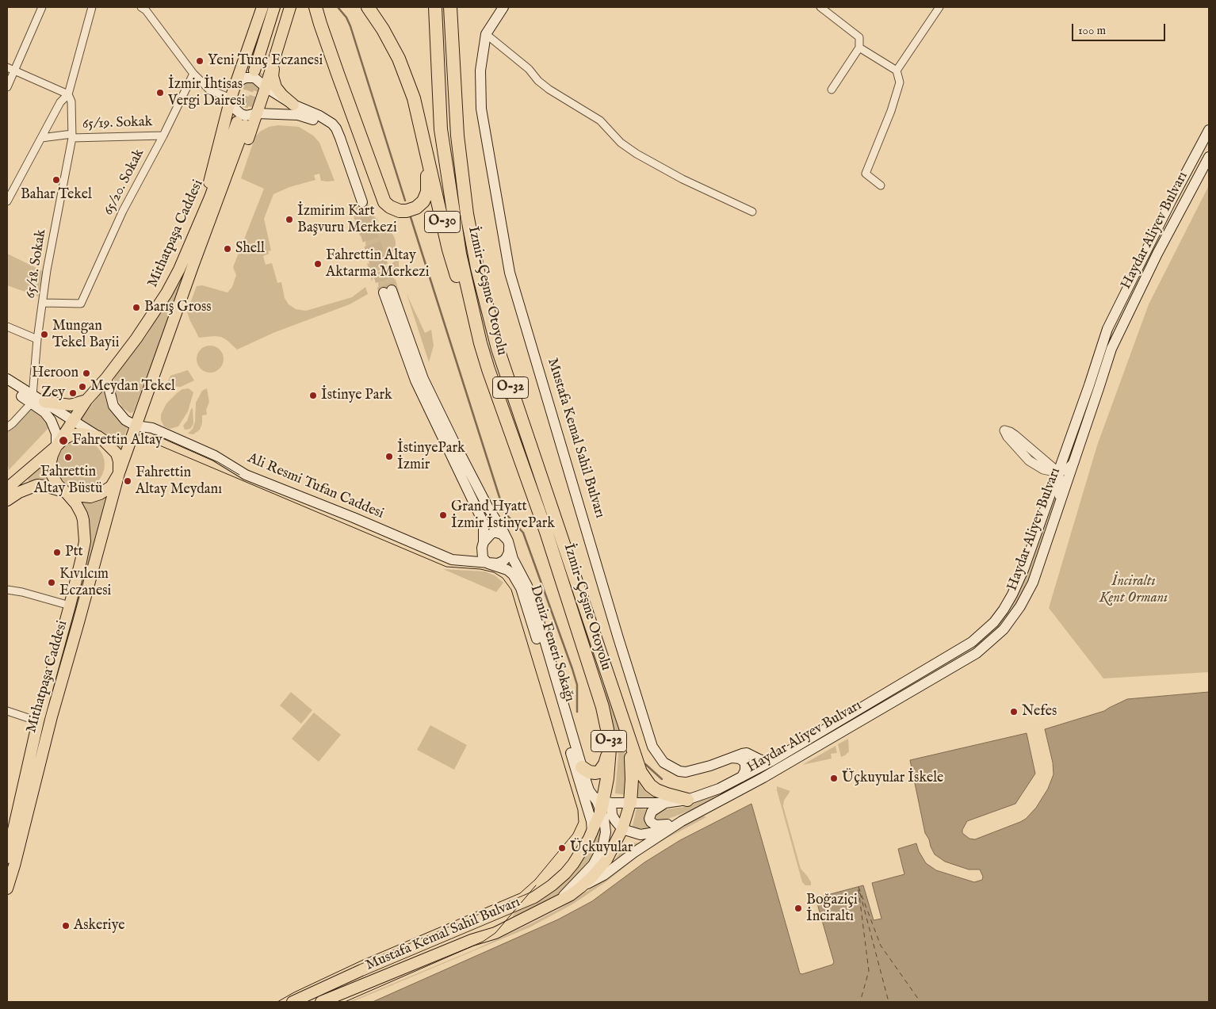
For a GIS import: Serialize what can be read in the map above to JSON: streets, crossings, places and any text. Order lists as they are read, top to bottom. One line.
{"streets":{"highway":["O-30","İzmir-Çeşme Otoyolu","O-32","Mustafa Kemal Sahil Bulvarı"],"main road":["Haydar Aliyev Bulvarı","Mithatpaşa Caddesi","Ali Resmi Tufan Caddesi","Deniz Feneri Sokağı"],"street":["65/19. Sokak","65/20. Sokak","65/18. Sokak"]},"crossings":[["65/19. Sokak","65/20. Sokak"],["65/19. Sokak","65/18. Sokak"],["65/20. Sokak","65/18. Sokak"],["O-30","İzmir-Çeşme Otoyolu"],["Haydar Aliyev Bulvarı","İzmir-Çeşme Otoyolu"],["Haydar Aliyev Bulvarı","Mustafa Kemal Sahil Bulvarı"],["Mithatpaşa Caddesi","Ali Resmi Tufan Caddesi"],["İzmir-Çeşme Otoyolu","Mustafa Kemal Sahil Bulvarı"],["Ali Resmi Tufan Caddesi","Deniz Feneri Sokağı"]],"parks":["İnciraltı Kent Ormanı"],"places":["Yeni Tunç Eczanesi","İzmir İhtisas Vergi Dairesi","Bahar Tekel","İzmirim Kart Başvuru Merkezi","Shell","Fahrettin Altay Aktarma Merkezi","Barış Gross","Mungan Tekel Bayii","Heroon","Meydan Tekel","Zey","İstinye Park","Fahrettin Altay","İstinyePark İzmir","Fahrettin Altay Büstü","Fahrettin Altay Meydanı","Grand Hyatt İzmir İstinyePark","Ptt","Kıvılcım Eczanesi","Nefes","Üçkuyular İskele","Üçkuyular","Boğaziçi İnciraltı","Askeriye"],"scale_bar":"100 m"}
